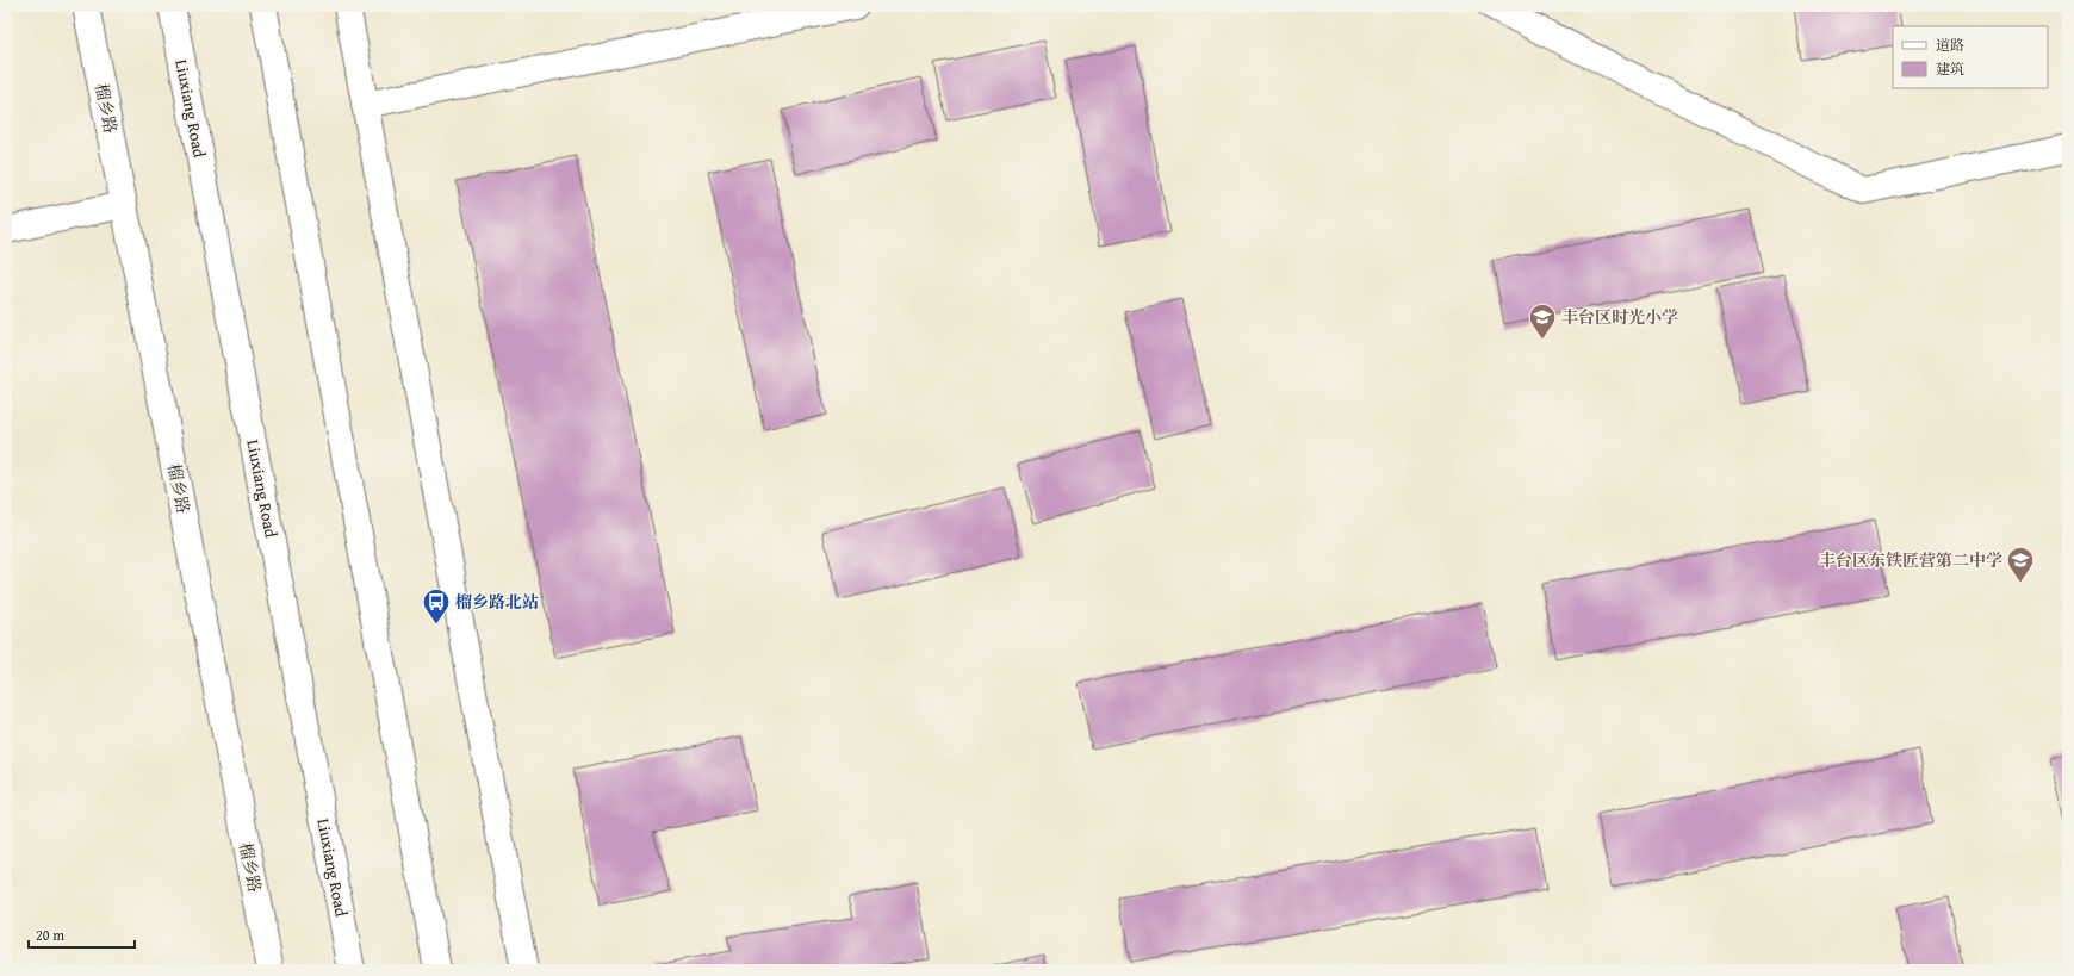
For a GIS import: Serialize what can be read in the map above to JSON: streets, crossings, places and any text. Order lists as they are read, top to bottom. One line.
{"streets":{"street":["榴乡路","Liuxiang Road"]},"places":{"school or university":["丰台区时光小学","丰台区东铁匠营第二中学"],"bus stop":["榴乡路北站"]},"legend":["道路","建筑"],"scale_bar":"20 m"}
